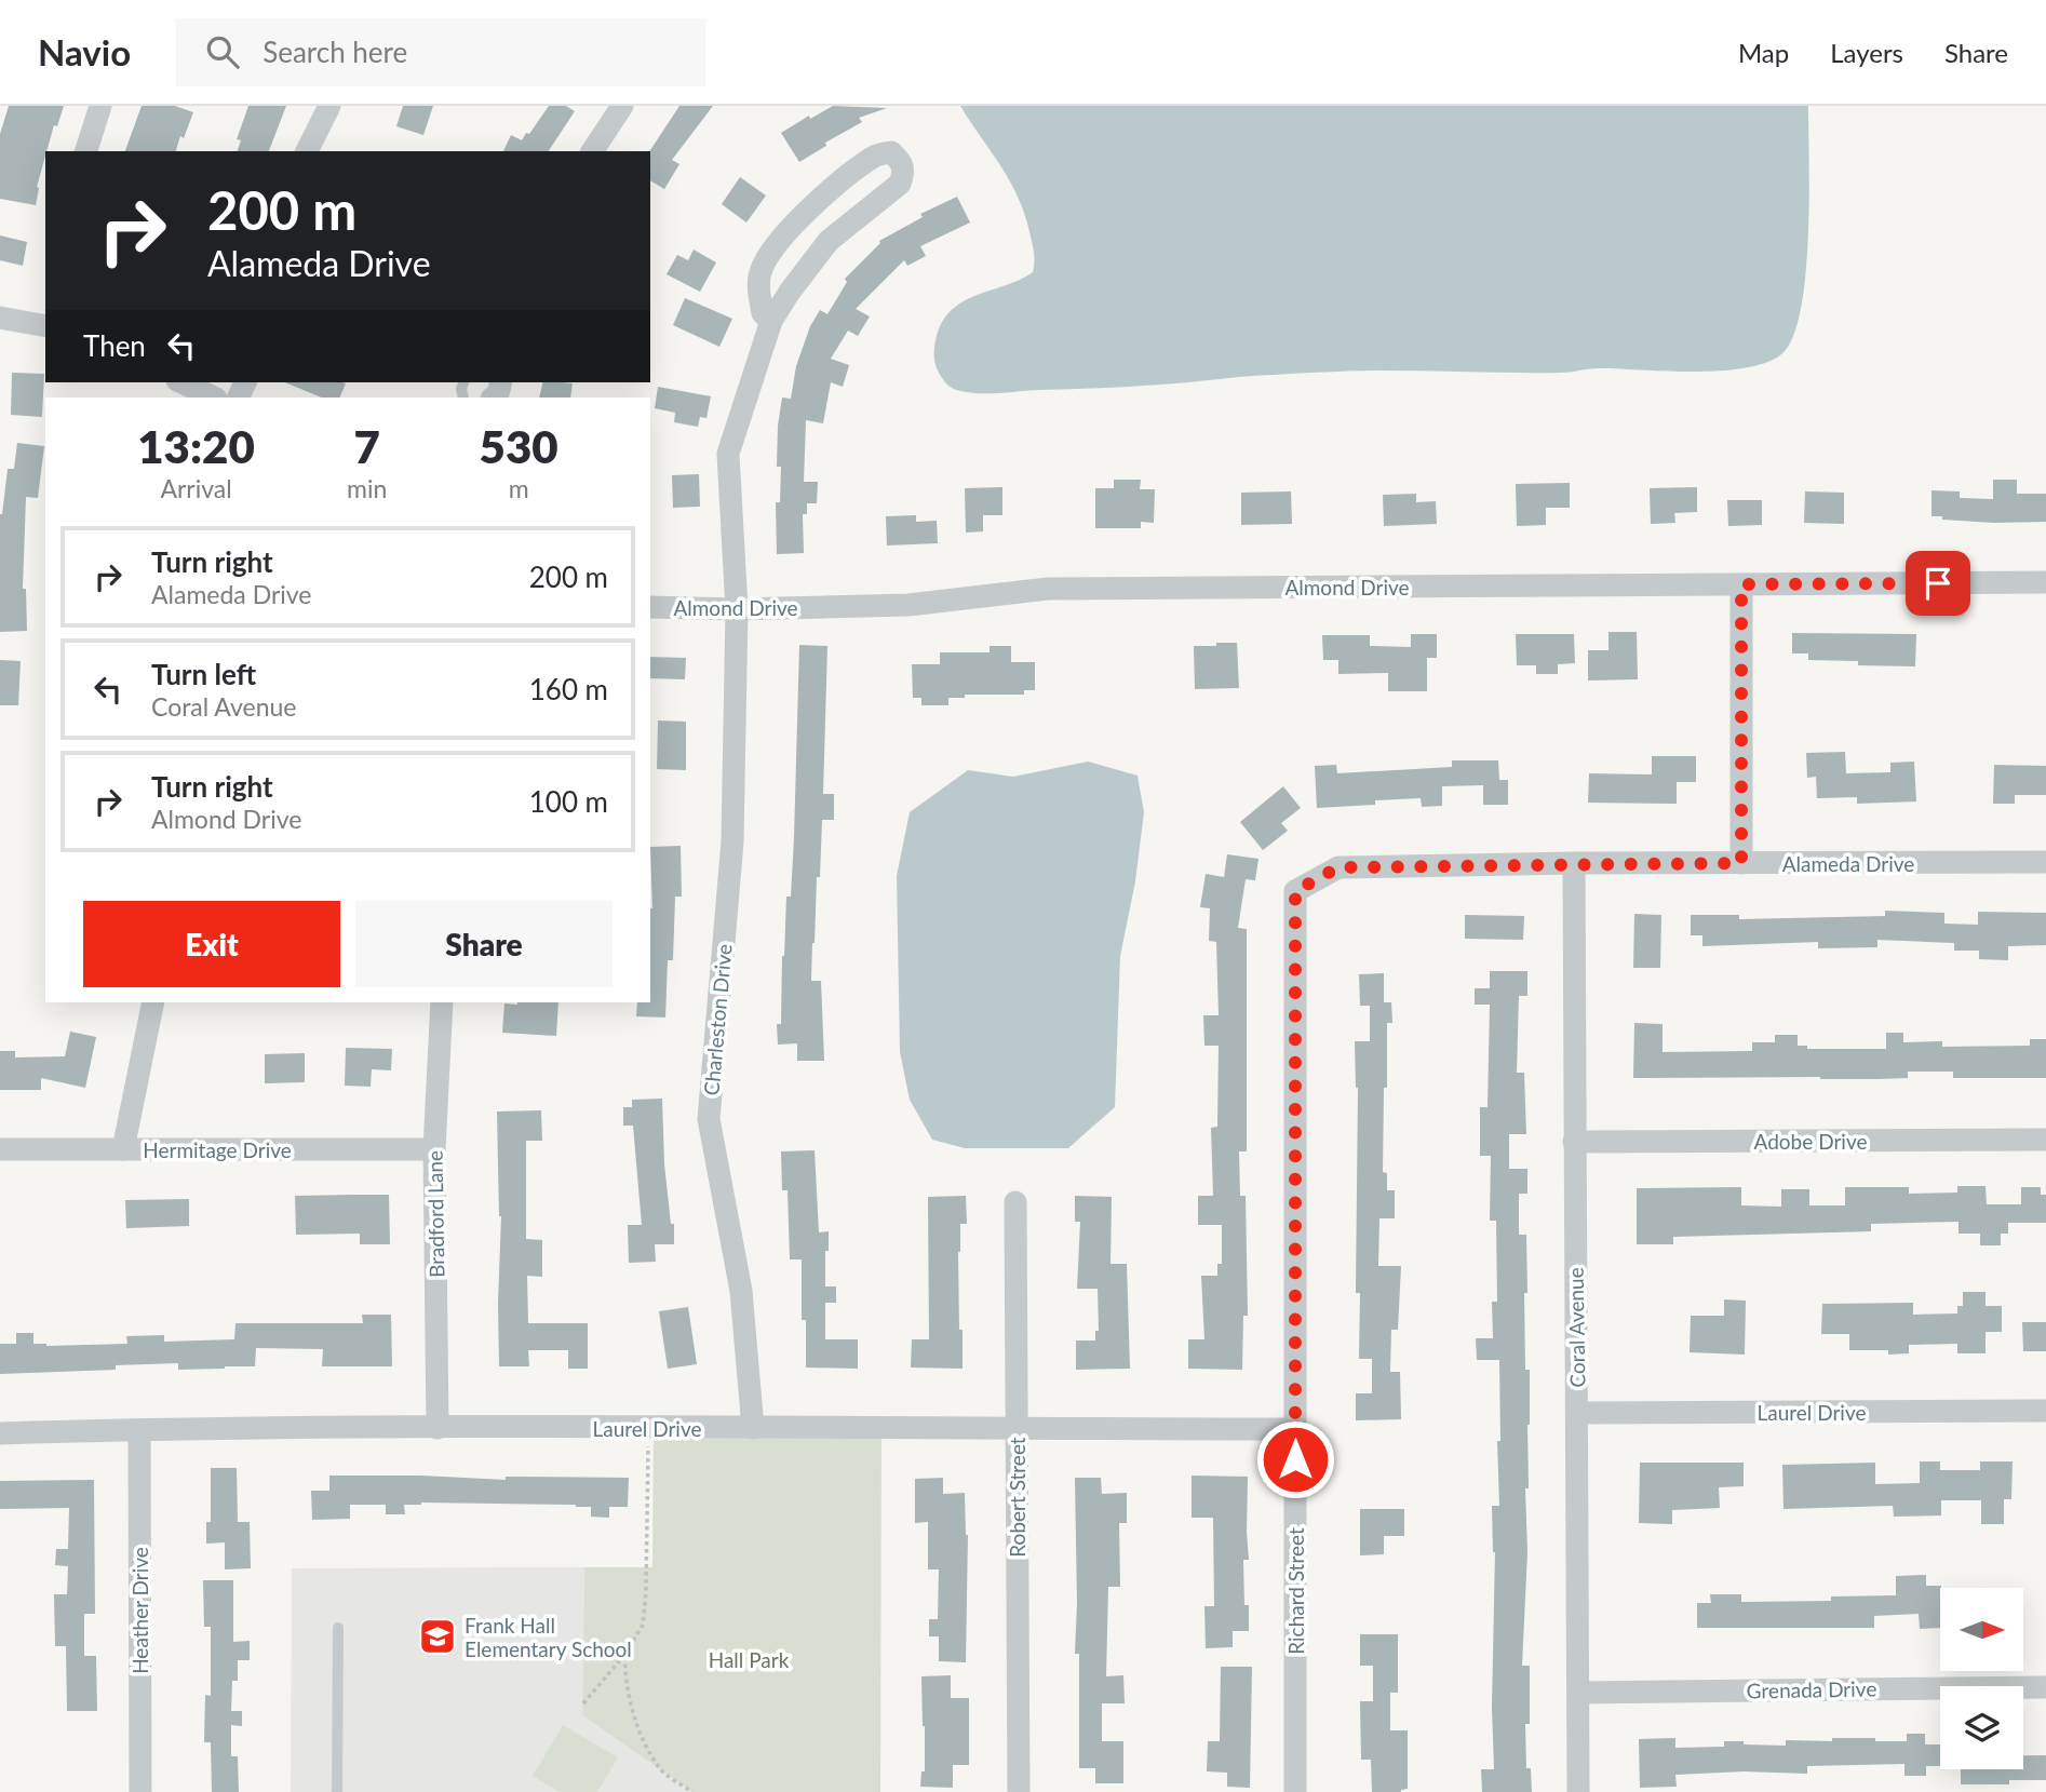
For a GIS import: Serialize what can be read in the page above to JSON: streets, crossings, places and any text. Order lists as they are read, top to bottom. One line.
{"streets":{"street":["Almond Drive","Alameda Drive","Charleston Drive","Adobe Drive","Hermitage Drive","Bradford Lane","Coral Avenue","Laurel Drive","Robert Street","Richard Street","Heather Drive","Grenada Drive"]},"crossings":[["Almond Drive","Charleston Drive"],["Alameda Drive","Coral Avenue"],["Alameda Drive","Richard Street"],["Charleston Drive","Laurel Drive"],["Adobe Drive","Coral Avenue"],["Hermitage Drive","Bradford Lane"],["Bradford Lane","Laurel Drive"],["Coral Avenue","Laurel Drive"],["Coral Avenue","Grenada Drive"],["Laurel Drive","Robert Street"],["Laurel Drive","Richard Street"],["Laurel Drive","Heather Drive"]],"parks":["Hall Park"],"places":{"school or university":["Frank Hall Elementary School"]},"north":"right","page":{"header":"Navio","search":"Search here","nav":["Map","Layers","Share"],"turn":["200 m","Alameda Drive"],"then":"Then","eta":["13:20","Arrival","7","min","530","m"],"list":[{"name":"Turn right","note":"Alameda Drive","value":"200 m"},{"name":"Turn left","note":"Coral Avenue","value":"160 m"},{"name":"Turn right","note":"Almond Drive","value":"100 m"}],"buttons":["Exit","Share"]}}
